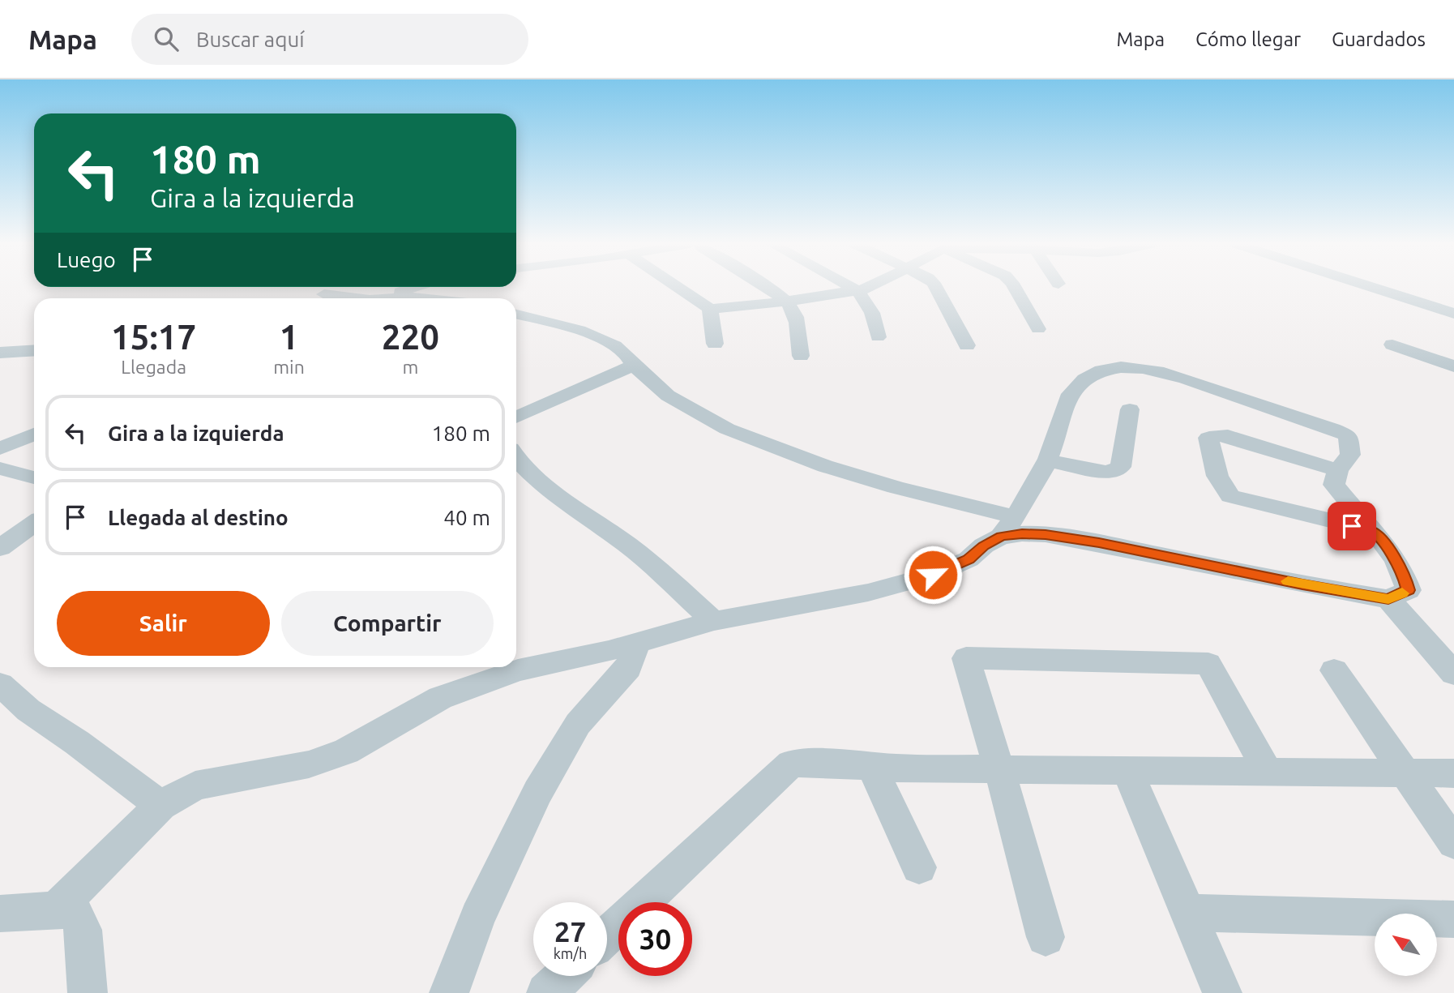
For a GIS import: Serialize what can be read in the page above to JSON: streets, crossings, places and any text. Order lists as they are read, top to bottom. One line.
{"north":"top left","page":{"header":"Mapa","search":"Buscar aquí","nav":["Mapa","Cómo llegar","Guardados"],"turn":["180 m","Gira a la izquierda"],"then":"Luego","eta":["15:17","Llegada","1","min","220","m"],"list":[{"name":"Gira a la izquierda","value":"180 m"},{"name":"Llegada al destino","value":"40 m"}],"buttons":["Salir","Compartir"],"speed":"27 km/h","limit":"30"}}
